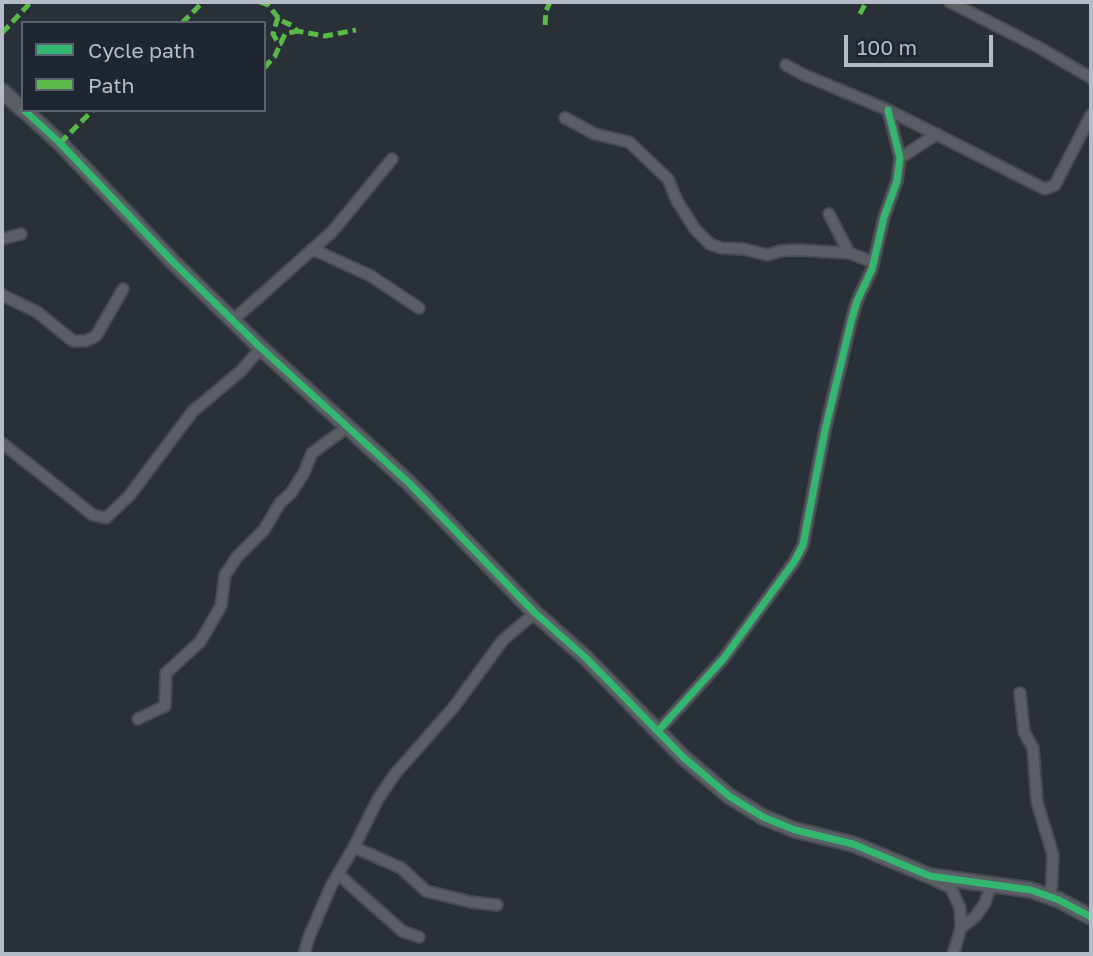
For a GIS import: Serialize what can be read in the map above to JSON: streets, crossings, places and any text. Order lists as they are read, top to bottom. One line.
{"legend":["Cycle path","Path"],"scale_bar":"100 m"}
